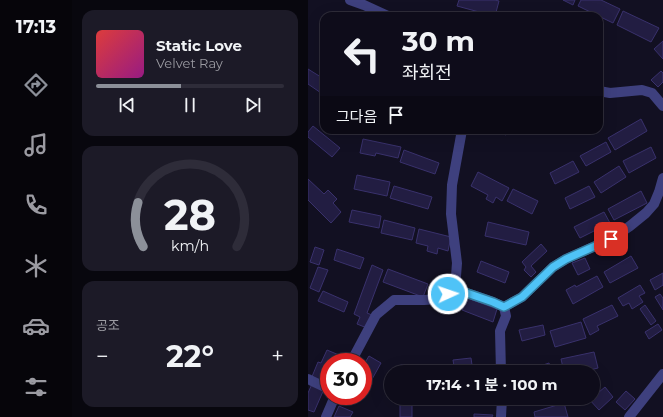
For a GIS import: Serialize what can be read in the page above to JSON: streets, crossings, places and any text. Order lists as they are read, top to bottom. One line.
{"page":{"tabs":"17:13","turn":["30 m","좌회전"],"song":["Static Love","Velvet Ray"],"then":"그다음","tile":"공조","heat":["−","22°","+"],"limit":"30","trip":"17:14 · 1 분 · 100 m","gauge":["28","km/h"]}}
